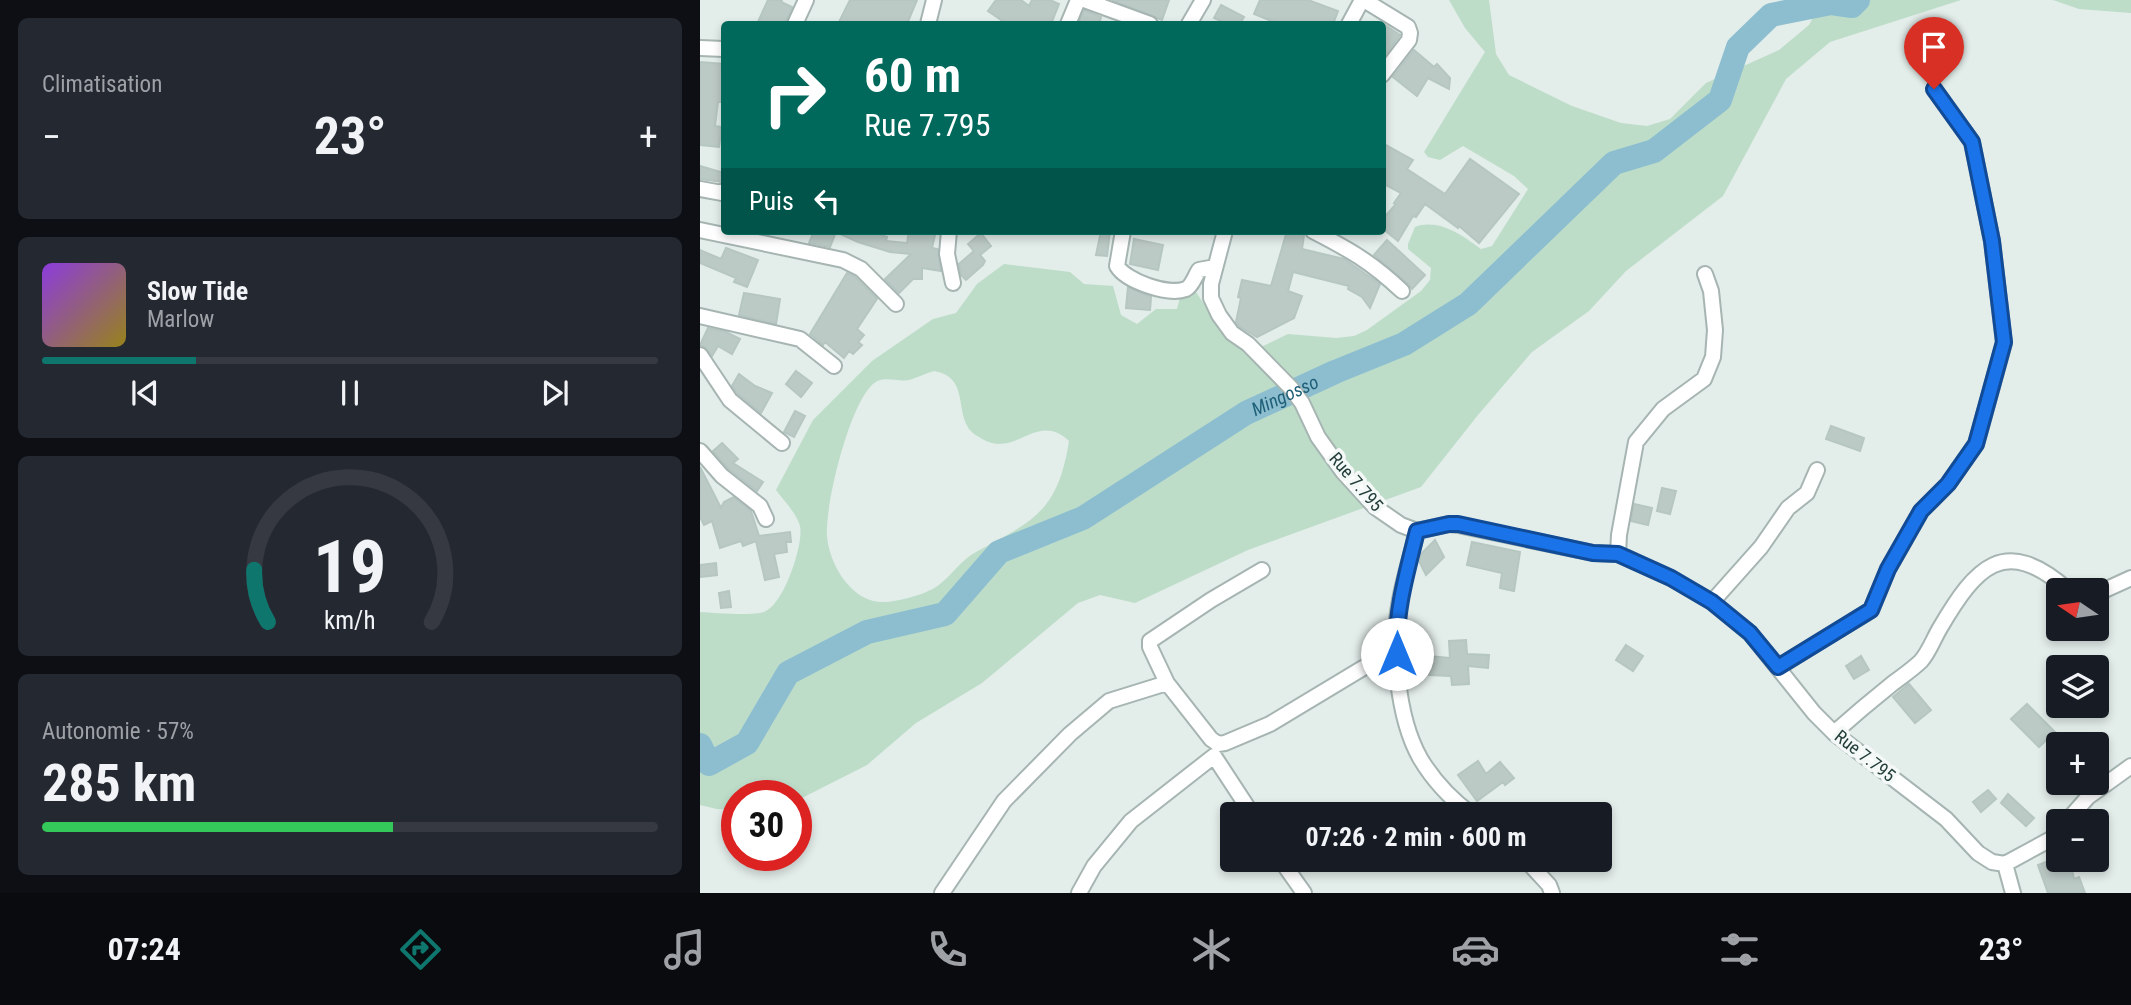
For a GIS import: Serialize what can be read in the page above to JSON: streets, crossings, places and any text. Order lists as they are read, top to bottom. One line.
{"streets":{"street":["Rue 7.795"]},"water":["Mingosso"],"north":"left","page":{"tile":["Climatisation",["Autonomie · 57%","285 km"]],"turn":["60 m","Rue 7.795"],"heat":["−","23°","+"],"then":"Puis","song":["Slow Tide","Marlow"],"map_buttons":["+","−"],"limit":"30","trip":"07:26 · 2 min · 600 m","tabs":["07:24","23°"],"gauge":["19","km/h"]}}
